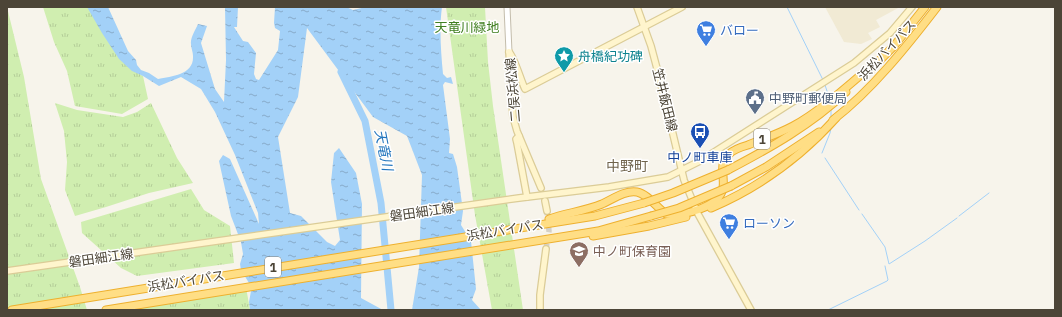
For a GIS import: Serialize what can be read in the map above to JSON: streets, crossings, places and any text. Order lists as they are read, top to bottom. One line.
{"streets":{"highway":["浜松バイパス","1"],"main road":["二俣浜松線","笠井飯田線","磐田細江線"]},"crossings":[["浜松バイパス","1"],["二俣浜松線","笠井飯田線"],["二俣浜松線","磐田細江線"],["笠井飯田線","磐田細江線"]],"districts":["中野町"],"water":["天竜川"],"parks":["天竜川緑地"],"places":{"supermarket":["バロー","ローソン"],"place":["舟橋紀功碑"],"public building":["中野町郵便局"],"bus stop":["中ノ町車庫"],"school or university":["中ノ町保育園"]}}
